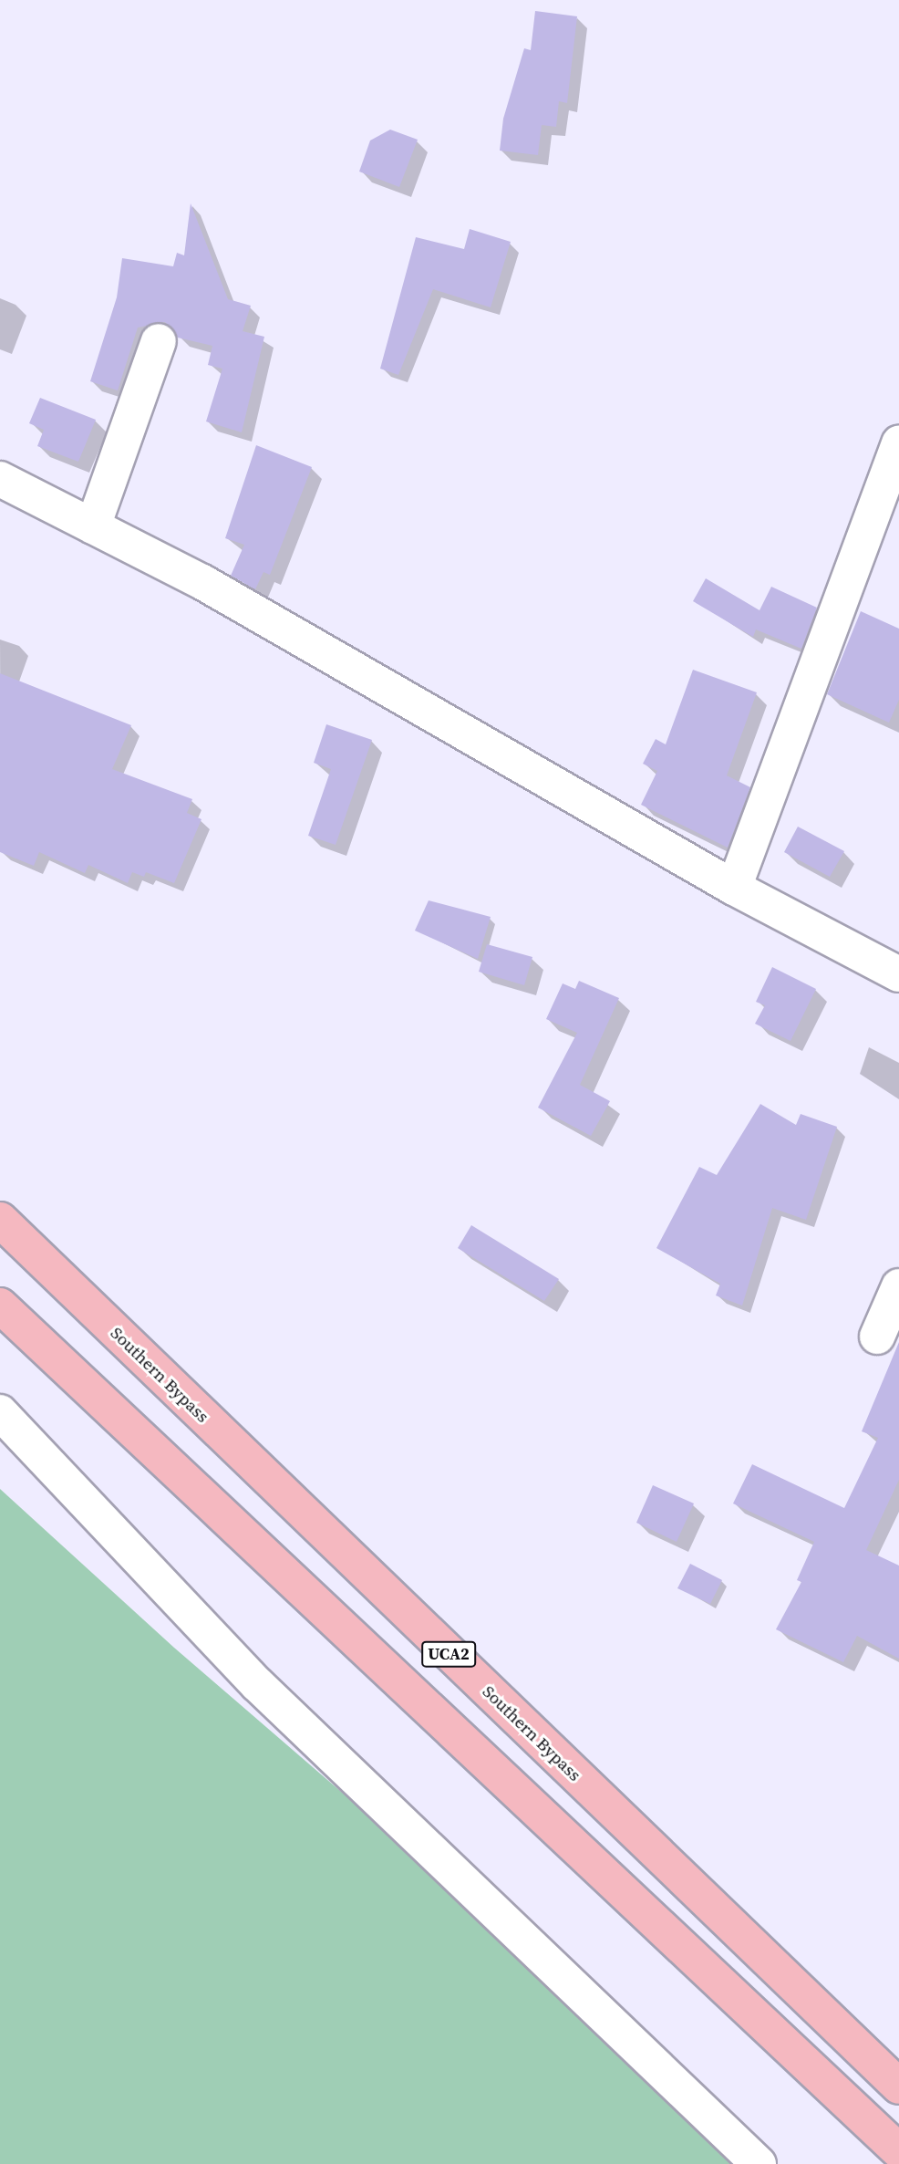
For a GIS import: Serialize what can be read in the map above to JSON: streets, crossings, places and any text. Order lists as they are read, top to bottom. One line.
{"streets":{"highway":["Southern Bypass","UCA2"]}}
